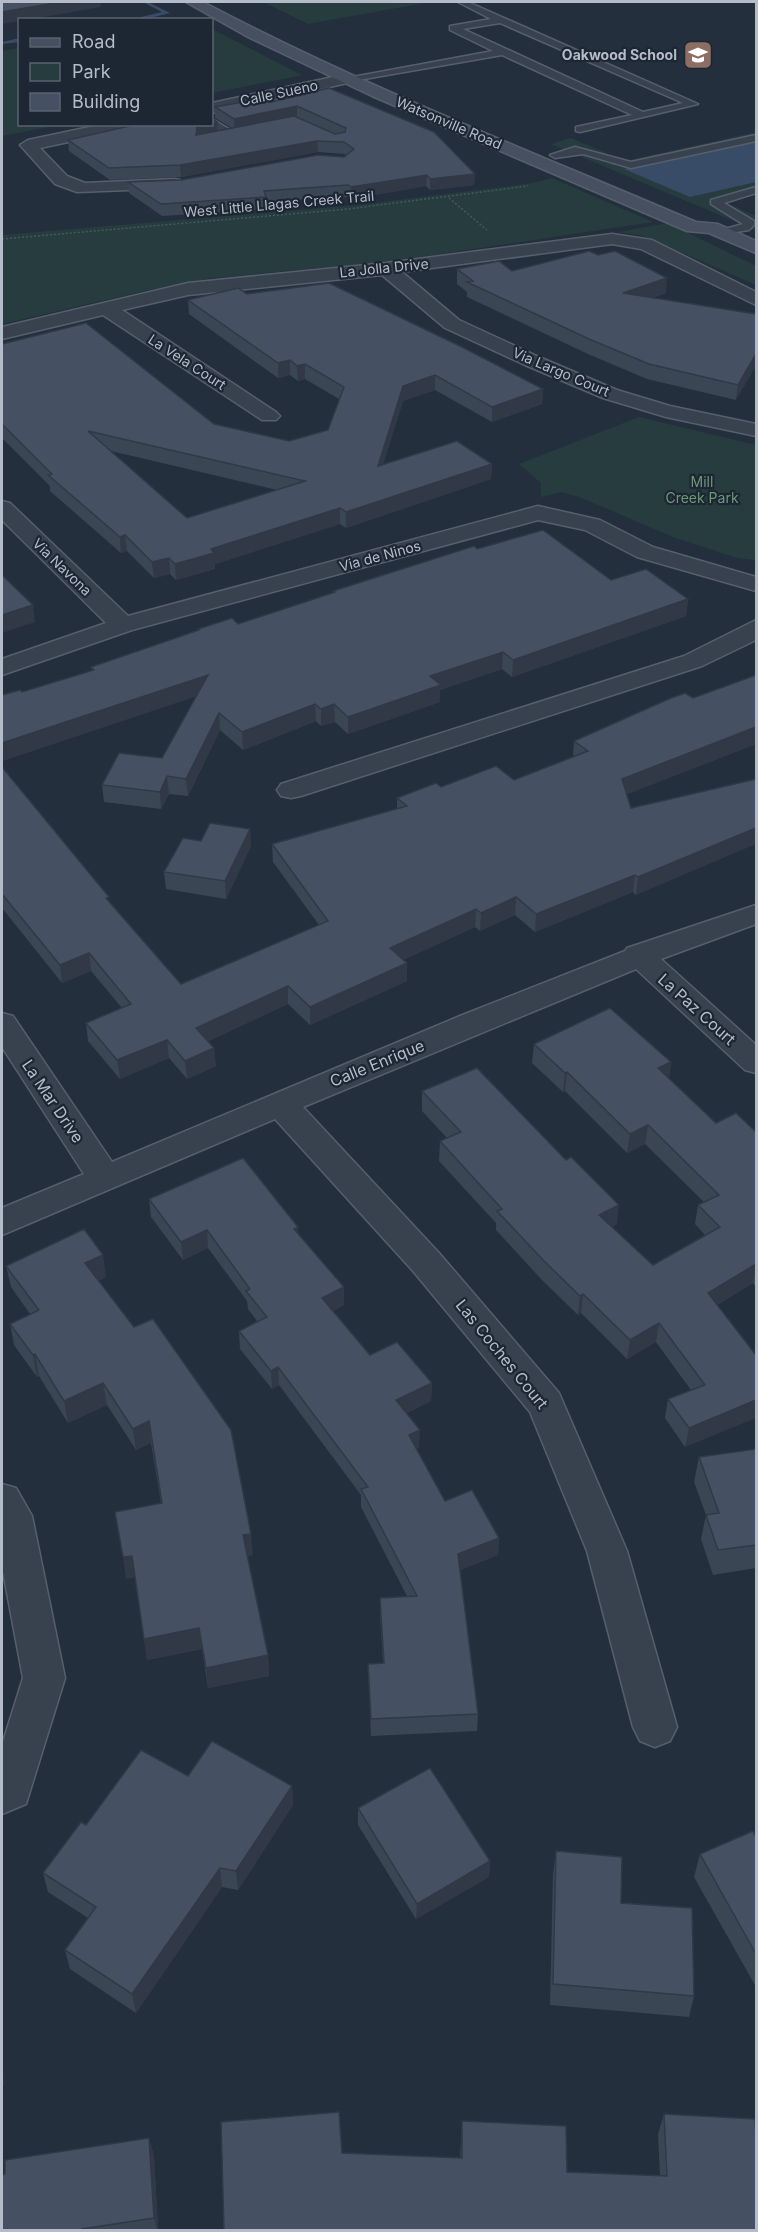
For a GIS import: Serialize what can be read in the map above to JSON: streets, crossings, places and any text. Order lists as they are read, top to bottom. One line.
{"streets":{"main road":["Watsonville Road"],"street":["Calle Sueno","La Jolla Drive","La Vela Court","Via Largo Court","Via de Ninos","Via Navona","La Paz Court","Calle Enrique","La Mar Drive","Las Coches Court"],"path":["West Little Llagas Creek Trail"]},"crossings":[["Calle Sueno","Watsonville Road"],["La Jolla Drive","La Vela Court"],["La Jolla Drive","Via Largo Court"],["Via de Ninos","Via Navona"],["La Paz Court","Calle Enrique"],["Calle Enrique","La Mar Drive"],["Calle Enrique","Las Coches Court"]],"parks":["Mill Creek Park"],"places":{"school or university":["Oakwood School"]},"legend":["Road","Park","Building"]}
